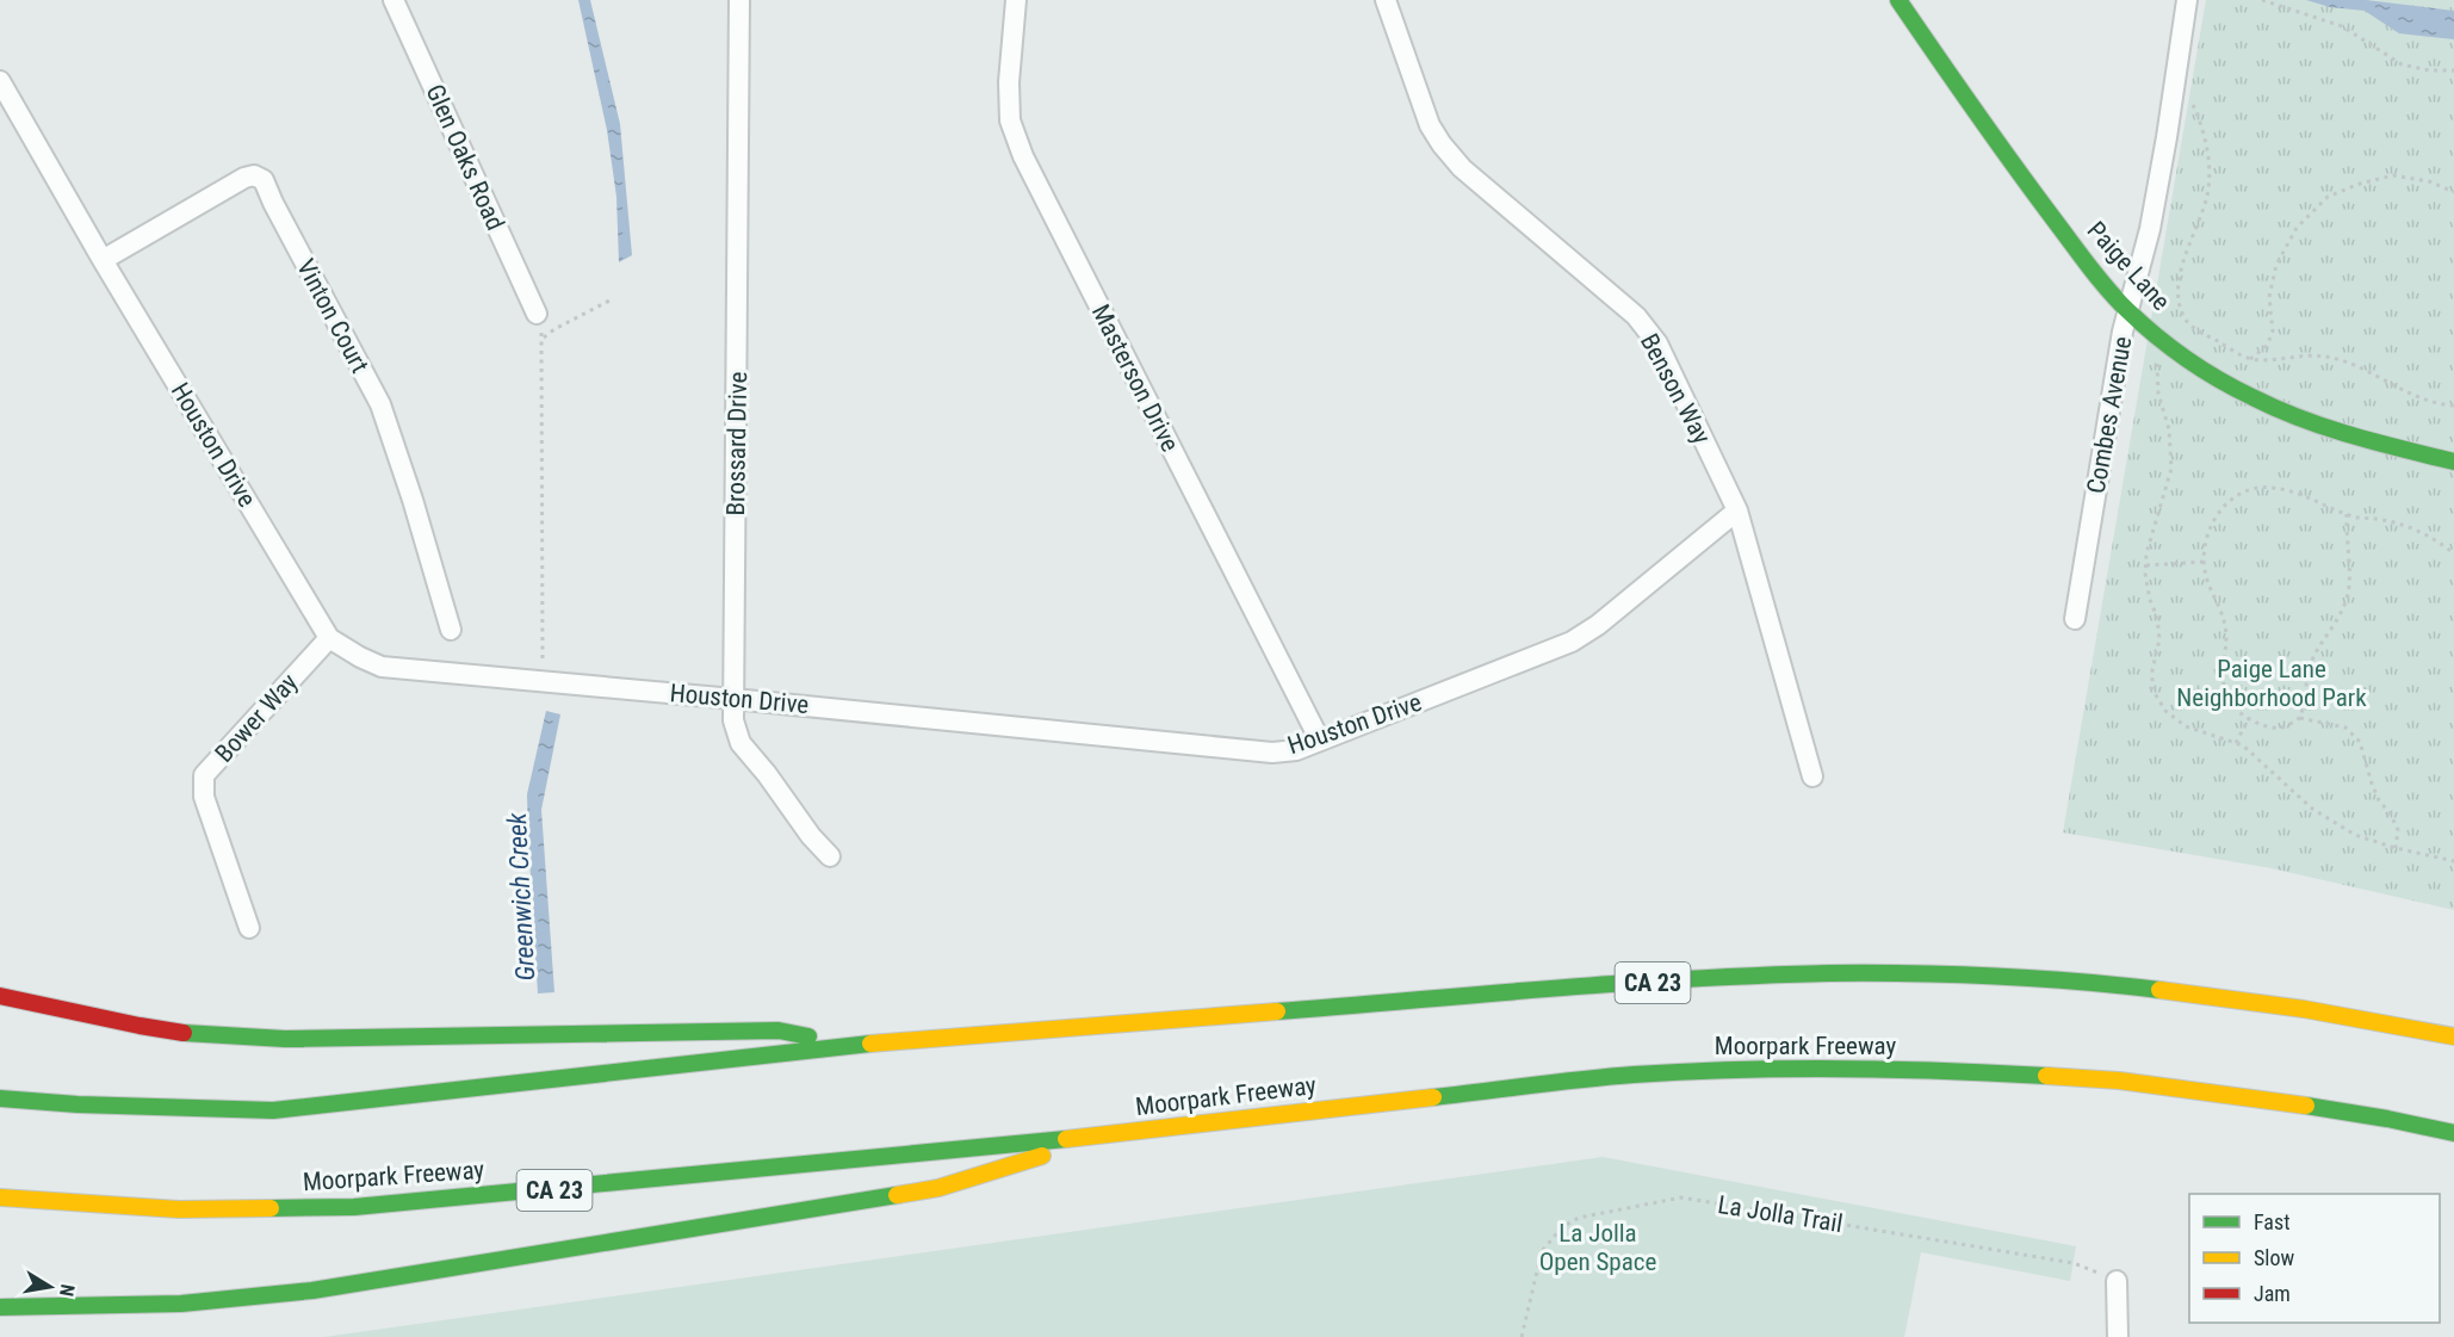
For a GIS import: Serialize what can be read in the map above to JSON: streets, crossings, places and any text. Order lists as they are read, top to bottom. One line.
{"streets":{"main road":["Paige Lane","CA 23","Moorpark Freeway"],"street":["Glen Oaks Road","Vinton Court","Masterson Drive","Benson Way","Combes Avenue","Brossard Drive","Houston Drive","Bower Way"],"path":["La Jolla Trail"]},"crossings":[["Paige Lane","Combes Avenue"],["Vinton Court","Houston Drive"],["Masterson Drive","Houston Drive"],["Benson Way","Houston Drive"],["Brossard Drive","Houston Drive"],["Houston Drive","Bower Way"]],"water":["Greenwich Creek"],"parks":["Paige Lane Neighborhood Park","La Jolla Open Space"],"legend":["Fast","Slow","Jam"],"north":"right"}
